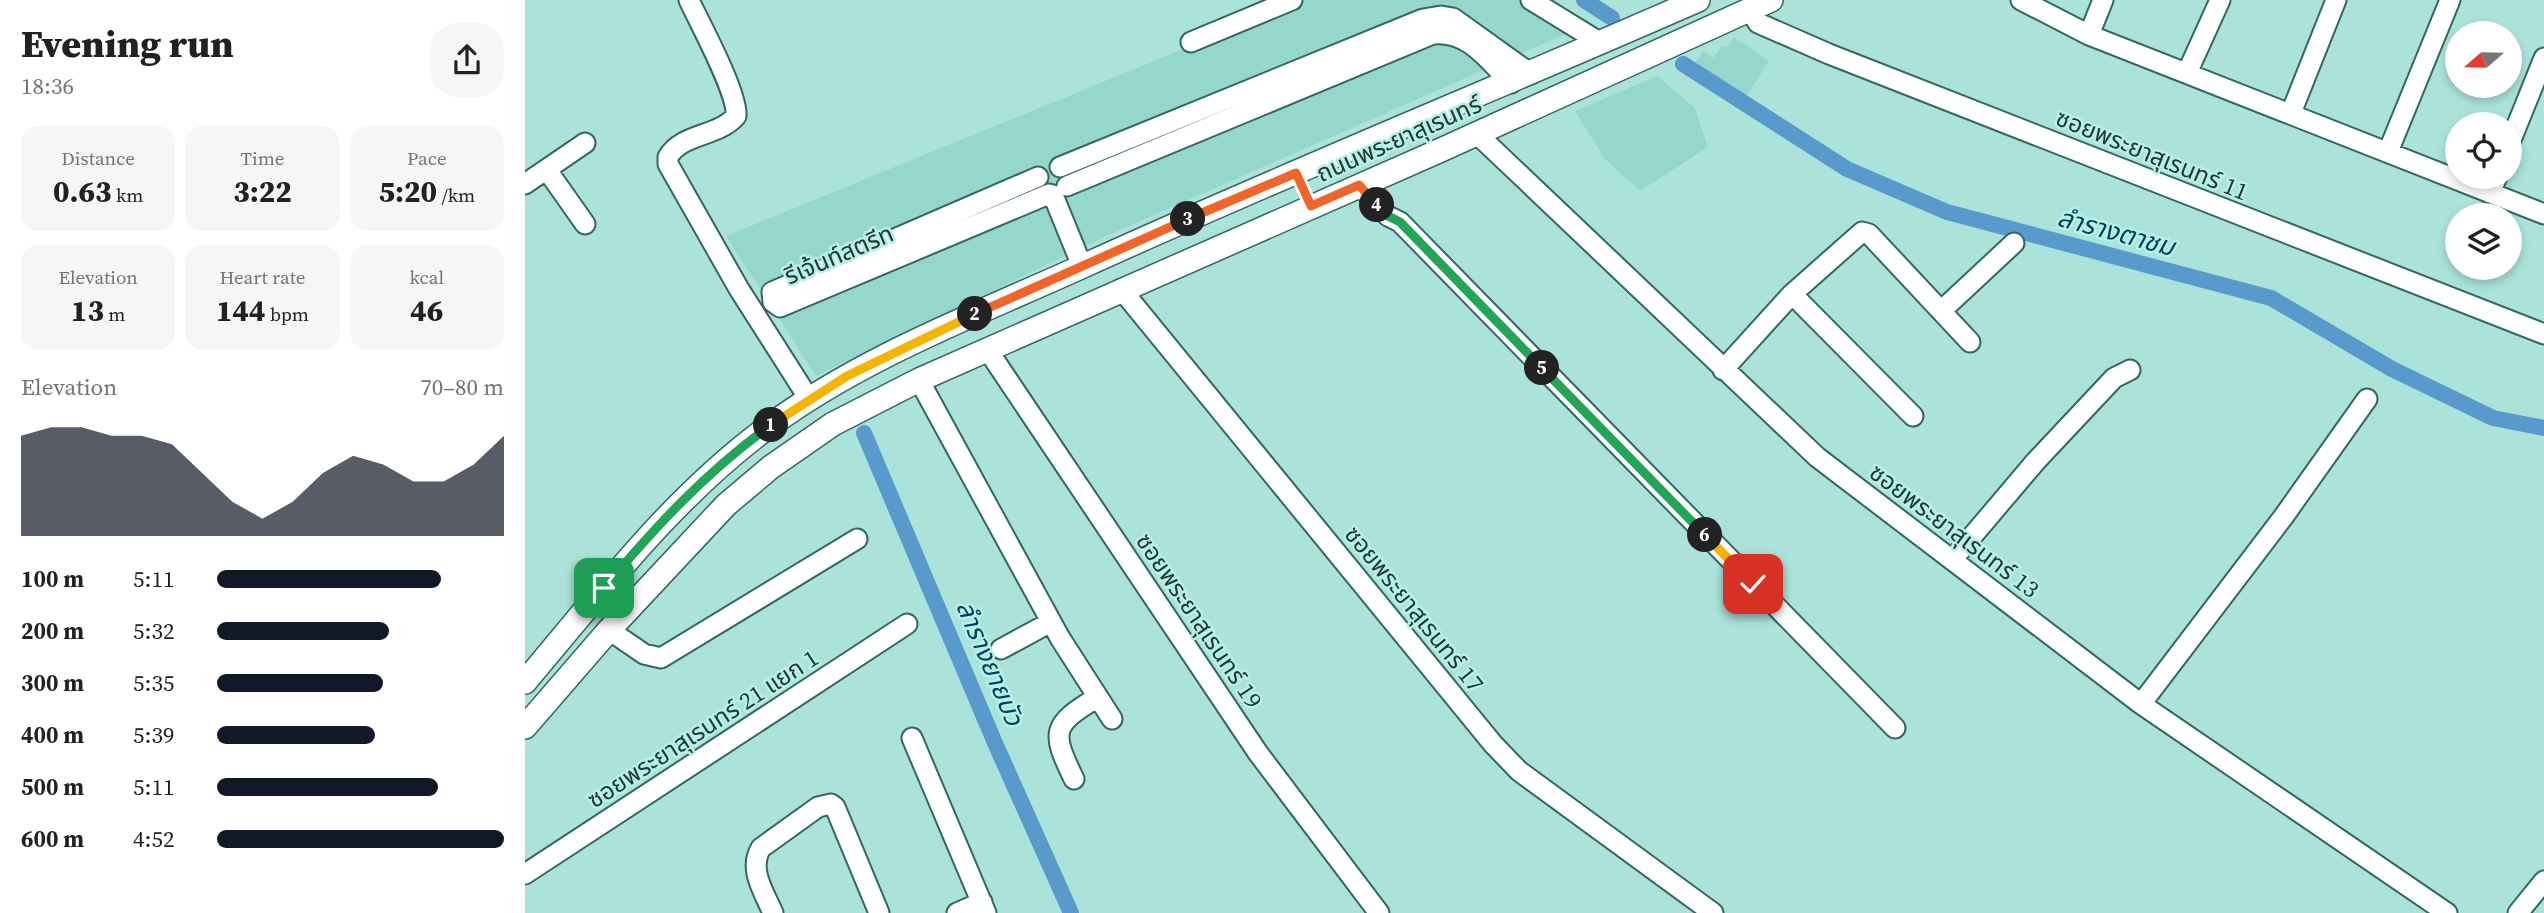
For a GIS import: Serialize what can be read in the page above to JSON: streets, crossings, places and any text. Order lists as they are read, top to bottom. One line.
{"streets":{"street":["ถนนพระยาสุเรนทร์","ซอยพระยาสุเรนทร์ 11","รีเจ้นท์สตรีท","ซอยพระยาสุเรนทร์ 13","ซอยพระยาสุเรนทร์ 17","ซอยพระยาสุเรนทร์ 19","ซอยพระยาสุเรนทร์ 21 แยก 1"]},"crossings":[["ถนนพระยาสุเรนทร์","ซอยพระยาสุเรนทร์ 11"],["ถนนพระยาสุเรนทร์","รีเจ้นท์สตรีท"],["ถนนพระยาสุเรนทร์","ซอยพระยาสุเรนทร์ 13"],["ถนนพระยาสุเรนทร์","ซอยพระยาสุเรนทร์ 17"],["ถนนพระยาสุเรนทร์","ซอยพระยาสุเรนทร์ 19"]],"water":["ลำรางตาชม","ลำรางยายบัว"],"north":"left","page":{"heading":["Evening run","18:36"],"stats":[["Distance","0.63 km"],["Time","3:22"],["Pace","5:20 /km"],["Elevation","13 m"],["Heart rate","144 bpm"],["kcal","46"]],"pins":["4","3","2","5","1","6"],"chart":["Elevation","70–80 m"],"list":[{"name":"100 m","note":"5:11"},{"name":"200 m","note":"5:32"},{"name":"300 m","note":"5:35"},{"name":"400 m","note":"5:39"},{"name":"500 m","note":"5:11"},{"name":"600 m","note":"4:52"}]}}
